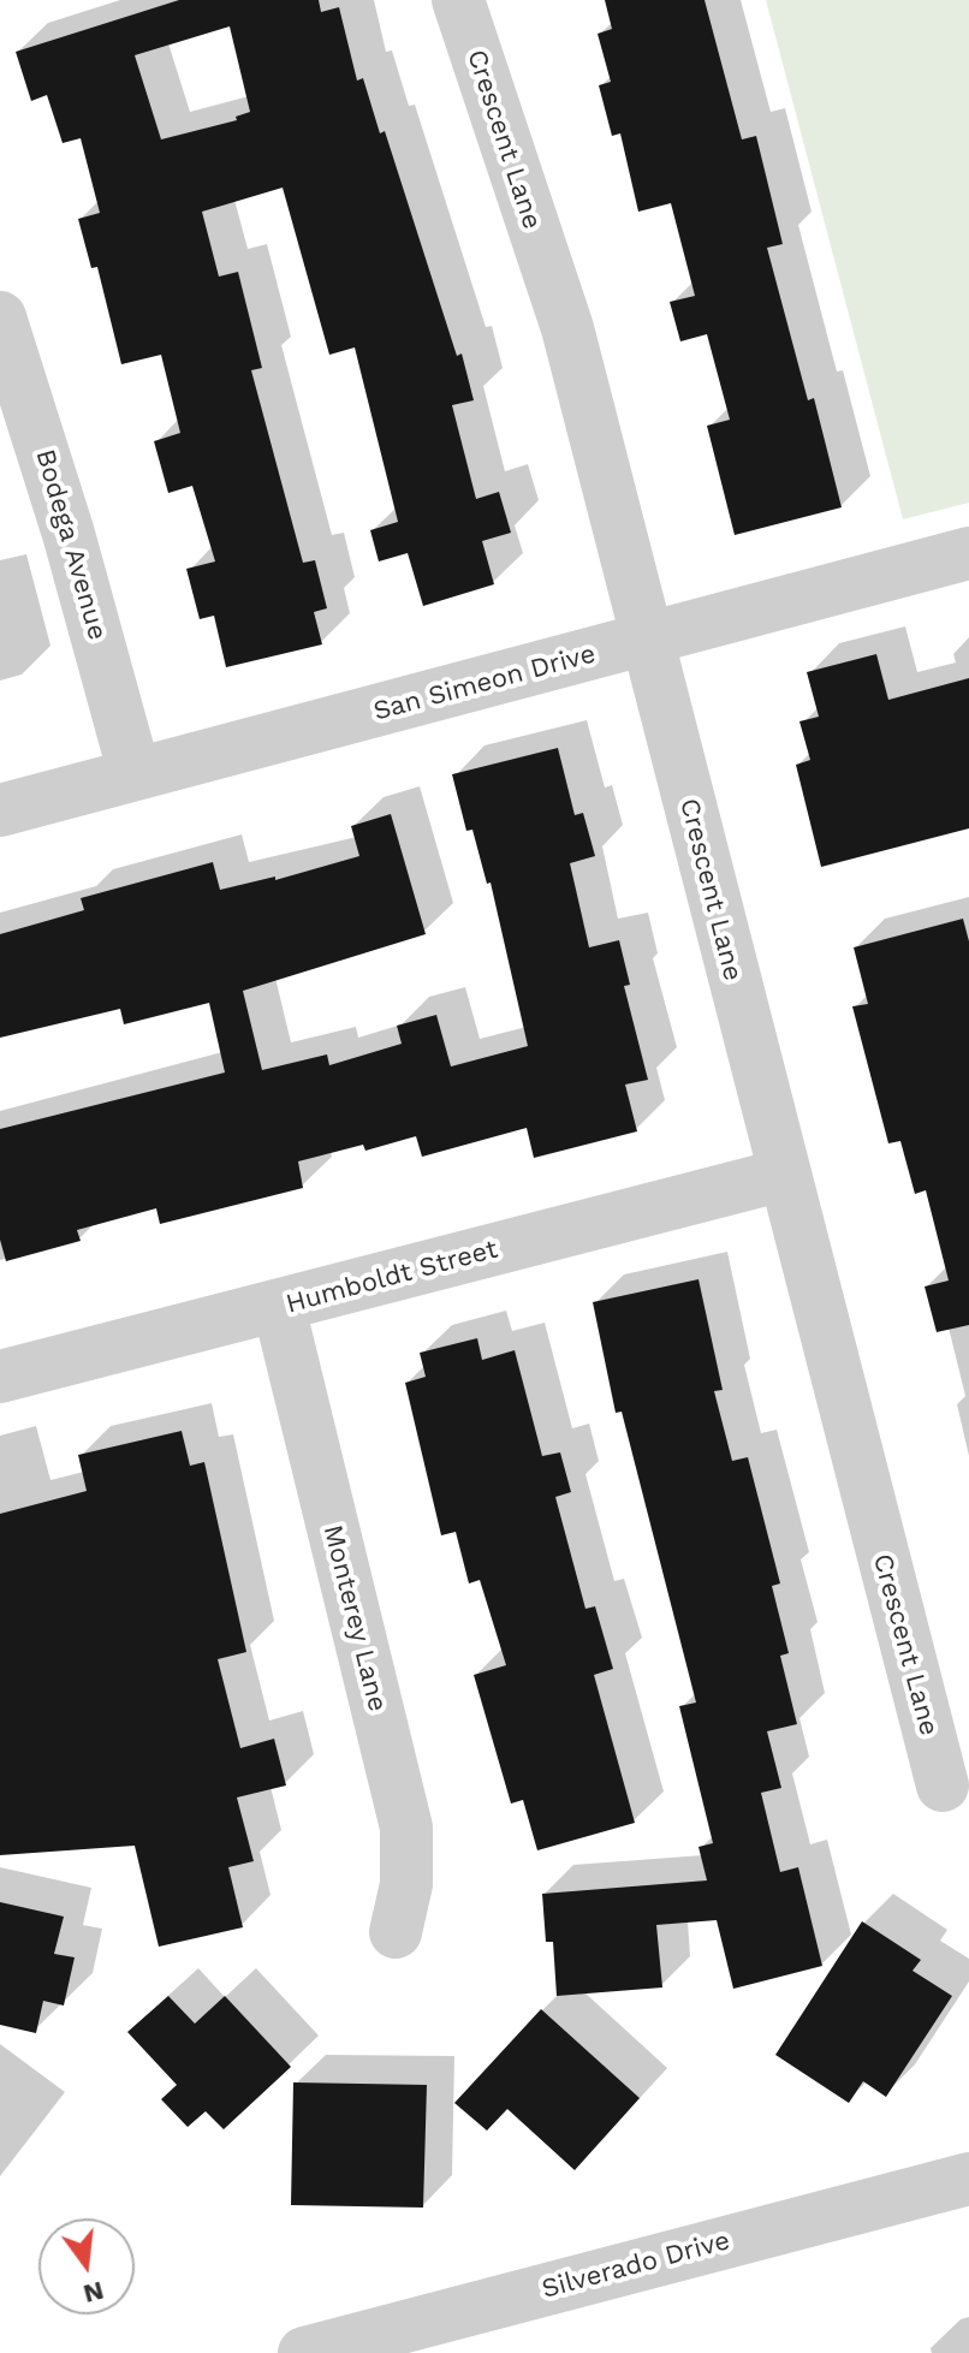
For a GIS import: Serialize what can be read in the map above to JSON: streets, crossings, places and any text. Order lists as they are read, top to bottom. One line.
{"streets":{"street":["Crescent Lane","Bodega Avenue","San Simeon Drive","Humboldt Street","Monterey Lane","Silverado Drive"]},"crossings":[["Crescent Lane","San Simeon Drive"],["Crescent Lane","Humboldt Street"],["Bodega Avenue","San Simeon Drive"],["Humboldt Street","Monterey Lane"]],"north":"bottom"}
